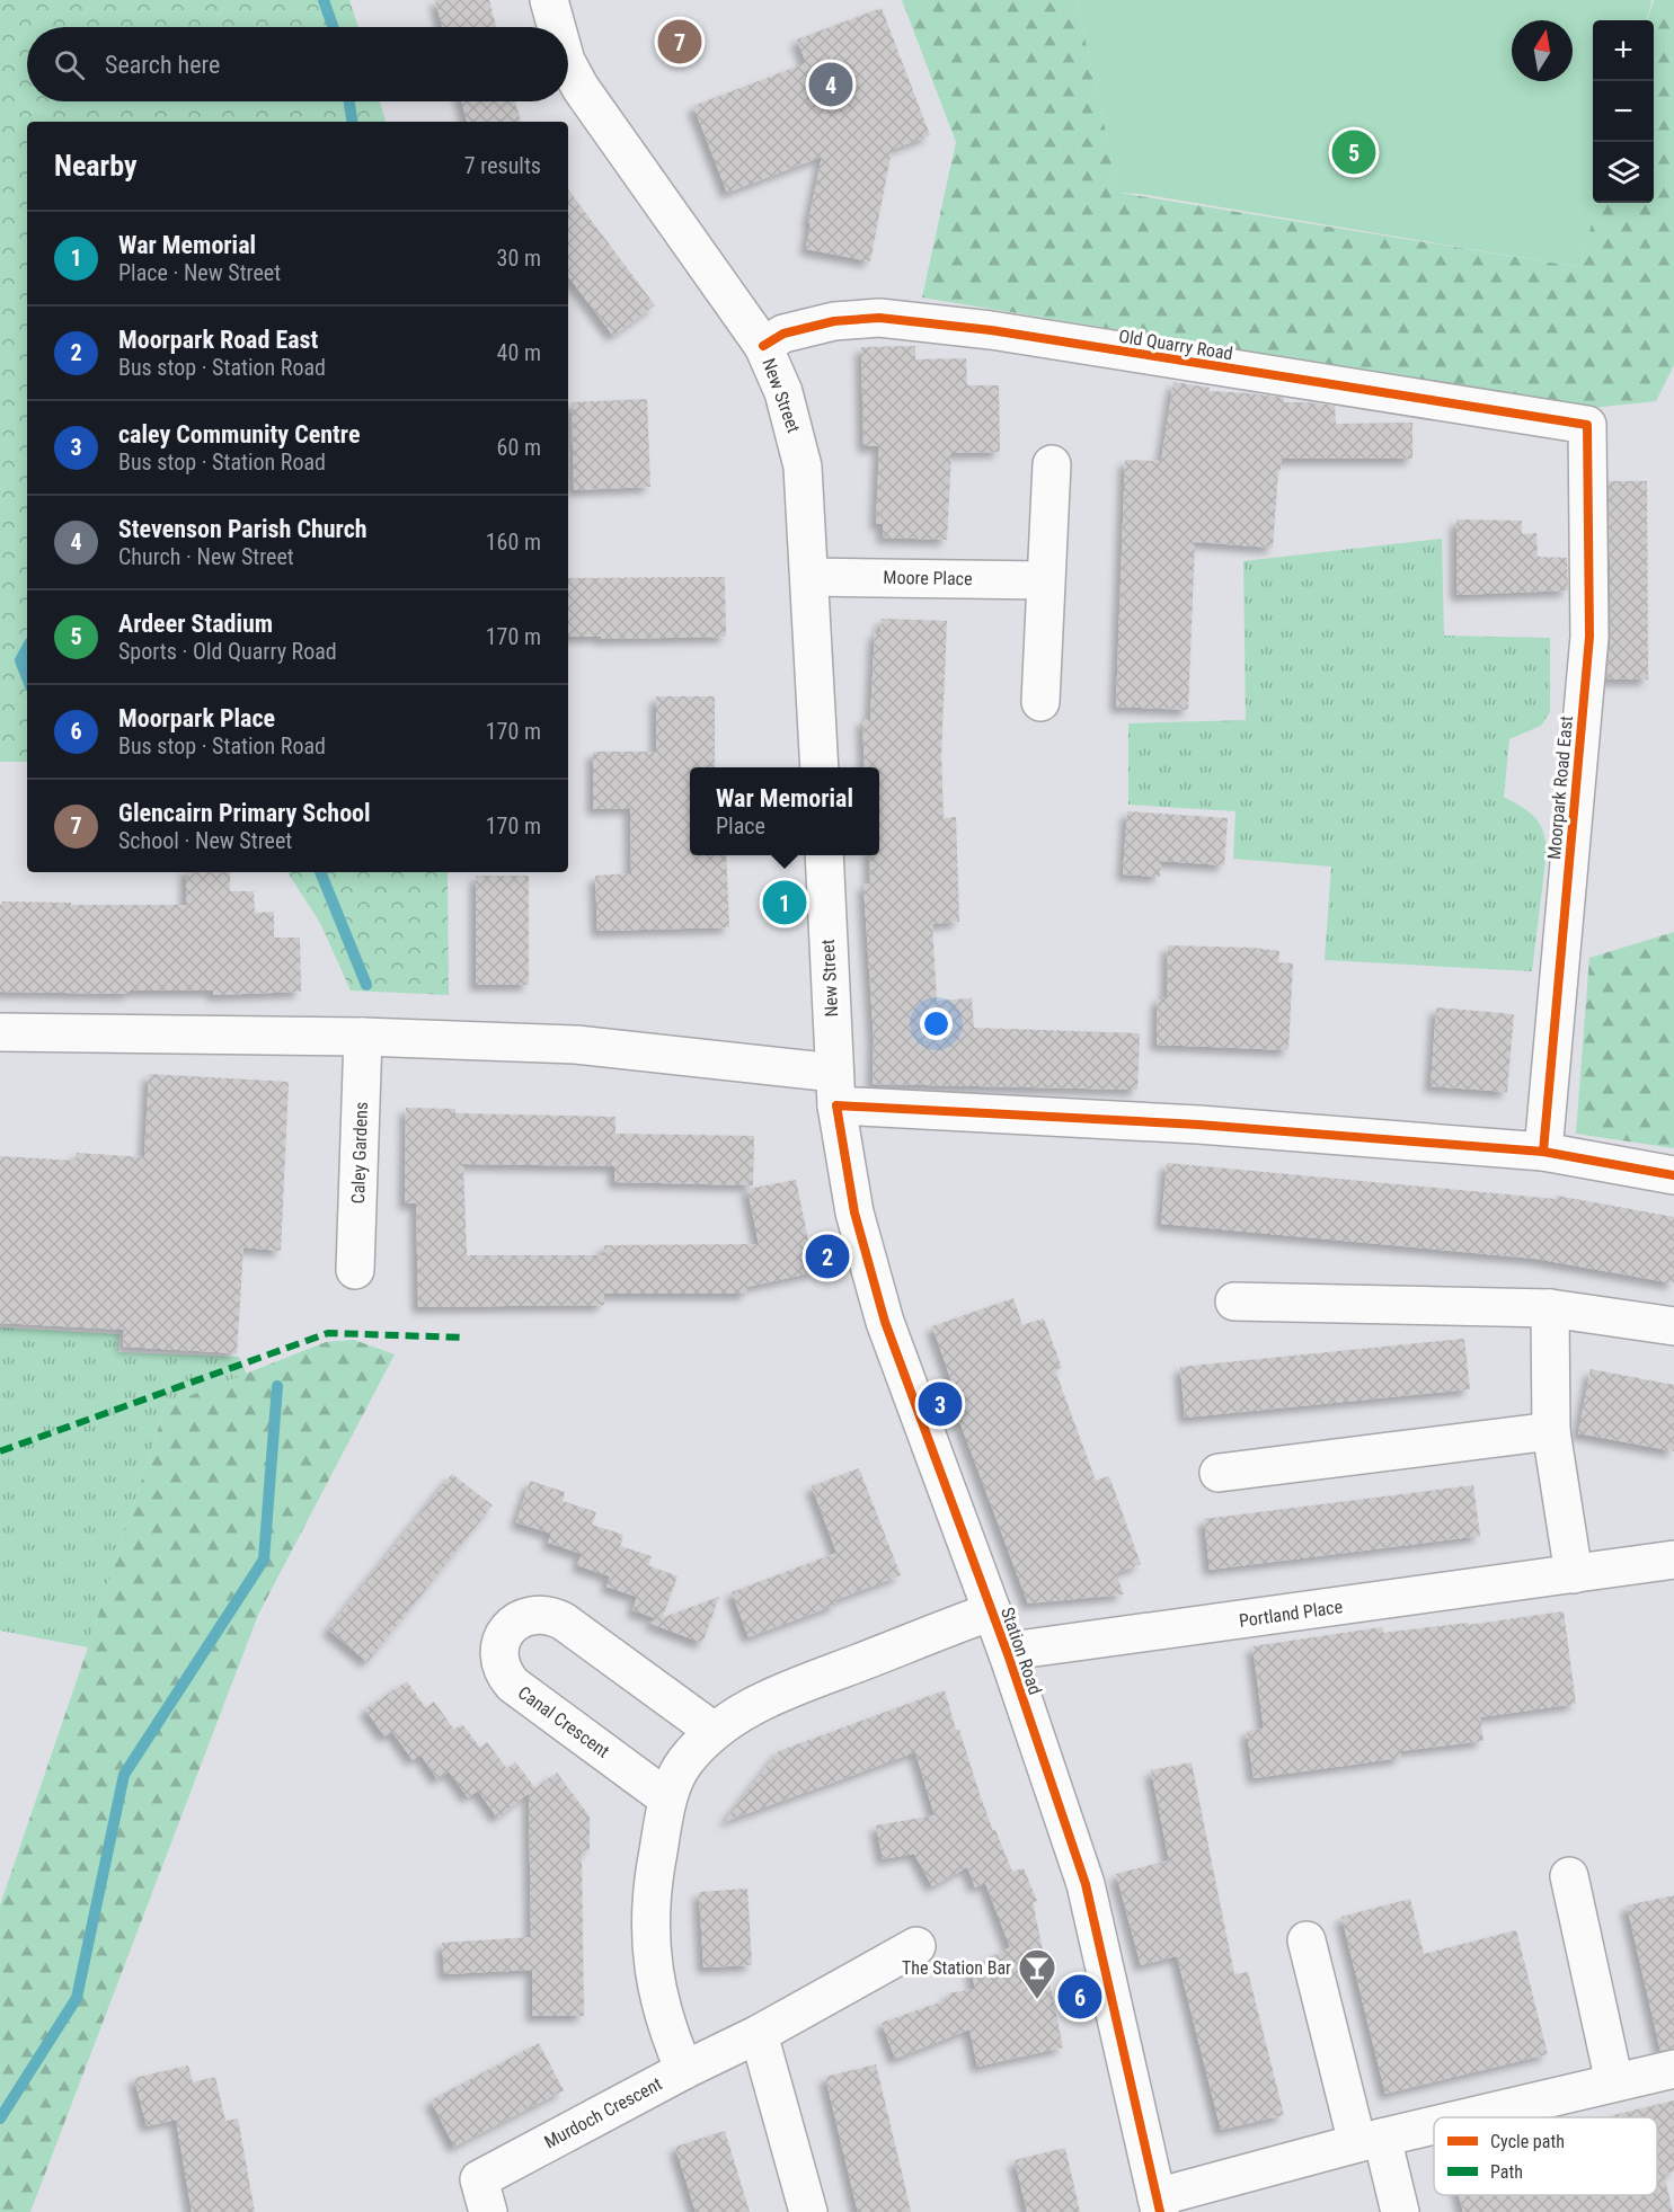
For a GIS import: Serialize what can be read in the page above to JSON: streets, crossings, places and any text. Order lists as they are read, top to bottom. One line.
{"streets":{"street":["Old Quarry Road","New Street","Moore Place","Moorpark Road East","Caley Gardens","Portland Place","Station Road","Canal Crescent","Murdoch Crescent"]},"crossings":[["Old Quarry Road","New Street"],["Old Quarry Road","Moorpark Road East"],["New Street","Moore Place"],["New Street","Station Road"],["Portland Place","Station Road"]],"places":{"bar":["The Station Bar"]},"legend":["Cycle path","Path"],"north":"top","page":{"pins":["7","4","5","1","2","3","6"],"map_buttons":["+","−"],"search":"Search here","heading":["Nearby","7 results"],"list":[{"mark":"1","name":"War Memorial","note":"Place · New Street","value":"30 m"},{"mark":"2","name":"Moorpark Road East","note":"Bus stop · Station Road","value":"40 m"},{"mark":"3","name":"caley Community Centre","note":"Bus stop · Station Road","value":"60 m"},{"mark":"4","name":"Stevenson Parish Church","note":"Church · New Street","value":"160 m"},{"mark":"5","name":"Ardeer Stadium","note":"Sports · Old Quarry Road","value":"170 m"},{"mark":"6","name":"Moorpark Place","note":"Bus stop · Station Road","value":"170 m"},{"mark":"7","name":"Glencairn Primary School","note":"School · New Street","value":"170 m"}],"popup":["War Memorial","Place"]}}
